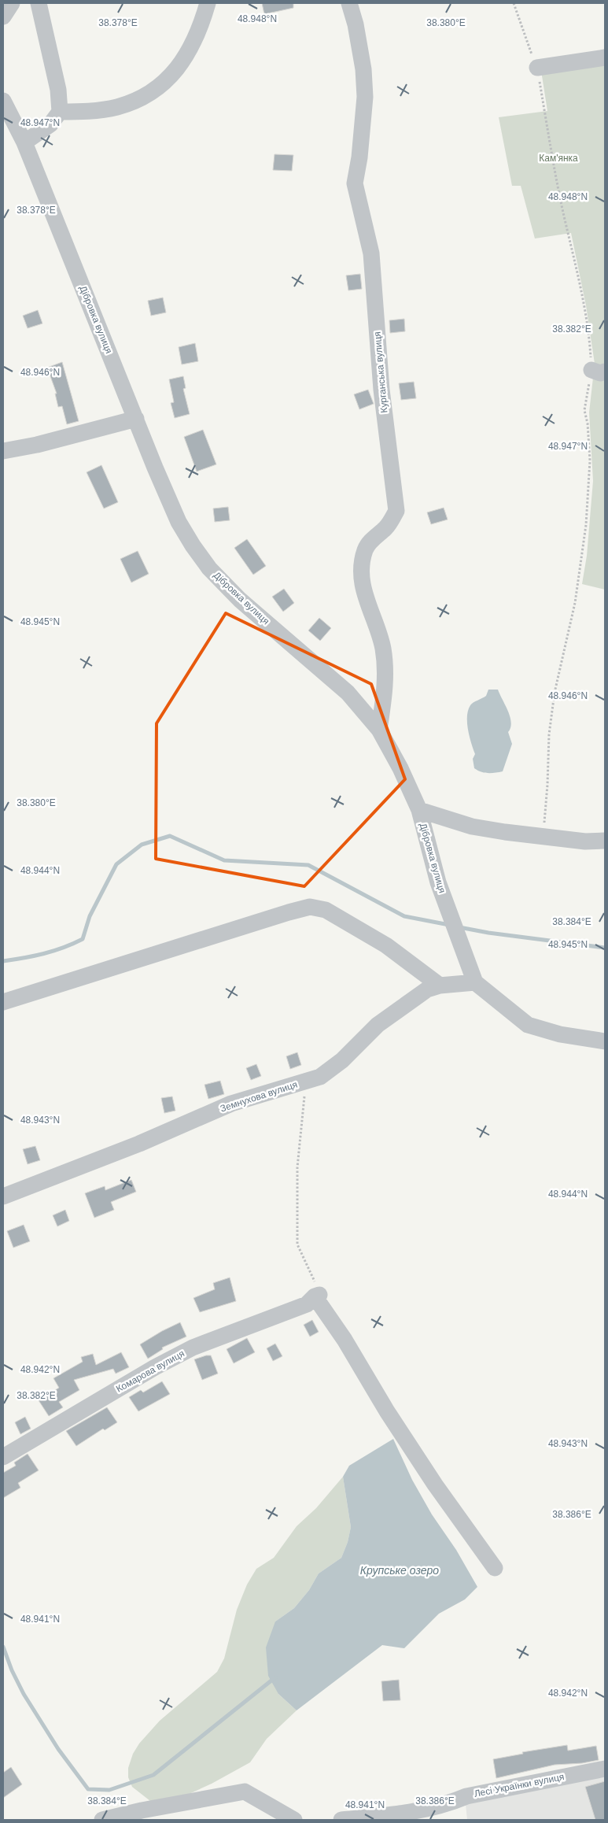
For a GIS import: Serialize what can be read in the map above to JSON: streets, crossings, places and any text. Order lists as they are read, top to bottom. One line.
{"streets":{"street":["Дібровка вулиця","Курганська вулиця","Земнухова вулиця","Комарова вулиця","Лесі Українки вулиця"]},"crossings":[["Дібровка вулиця","Курганська вулиця"],["Дібровка вулиця","Земнухова вулиця"]],"water":["Крупське озеро"],"parks":["Кам'янка"],"coordinates":["48.948°N","38.378°E","38.380°E","48.947°N","38.382°E","48.946°N","48.945°N","48.944°N","38.384°E","48.943°N","48.942°N","38.386°E","48.941°N"]}
